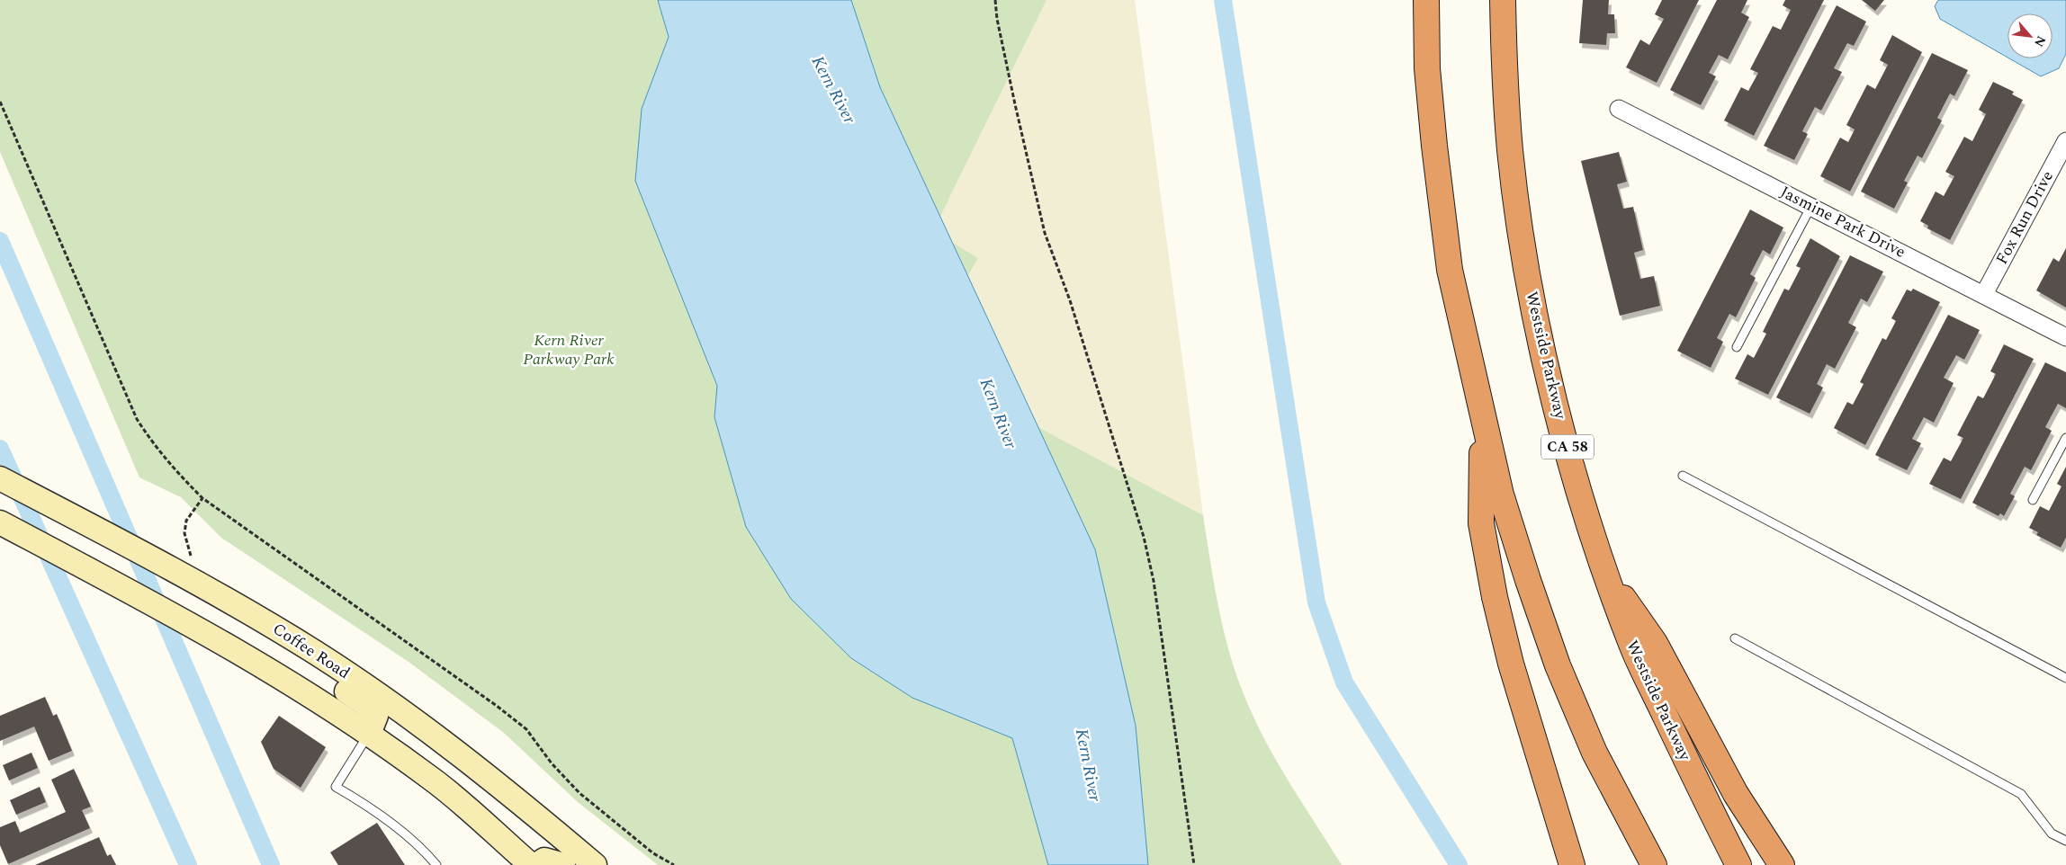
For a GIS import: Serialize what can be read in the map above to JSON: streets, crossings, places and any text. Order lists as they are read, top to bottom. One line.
{"streets":{"highway":["Westside Parkway","CA 58"],"main road":["Coffee Road"],"street":["Fox Run Drive","Jasmine Park Drive"]},"crossings":[["Fox Run Drive","Jasmine Park Drive"]],"water":["Kern River"],"parks":["Kern River Parkway Park"],"north":"bottom right"}
